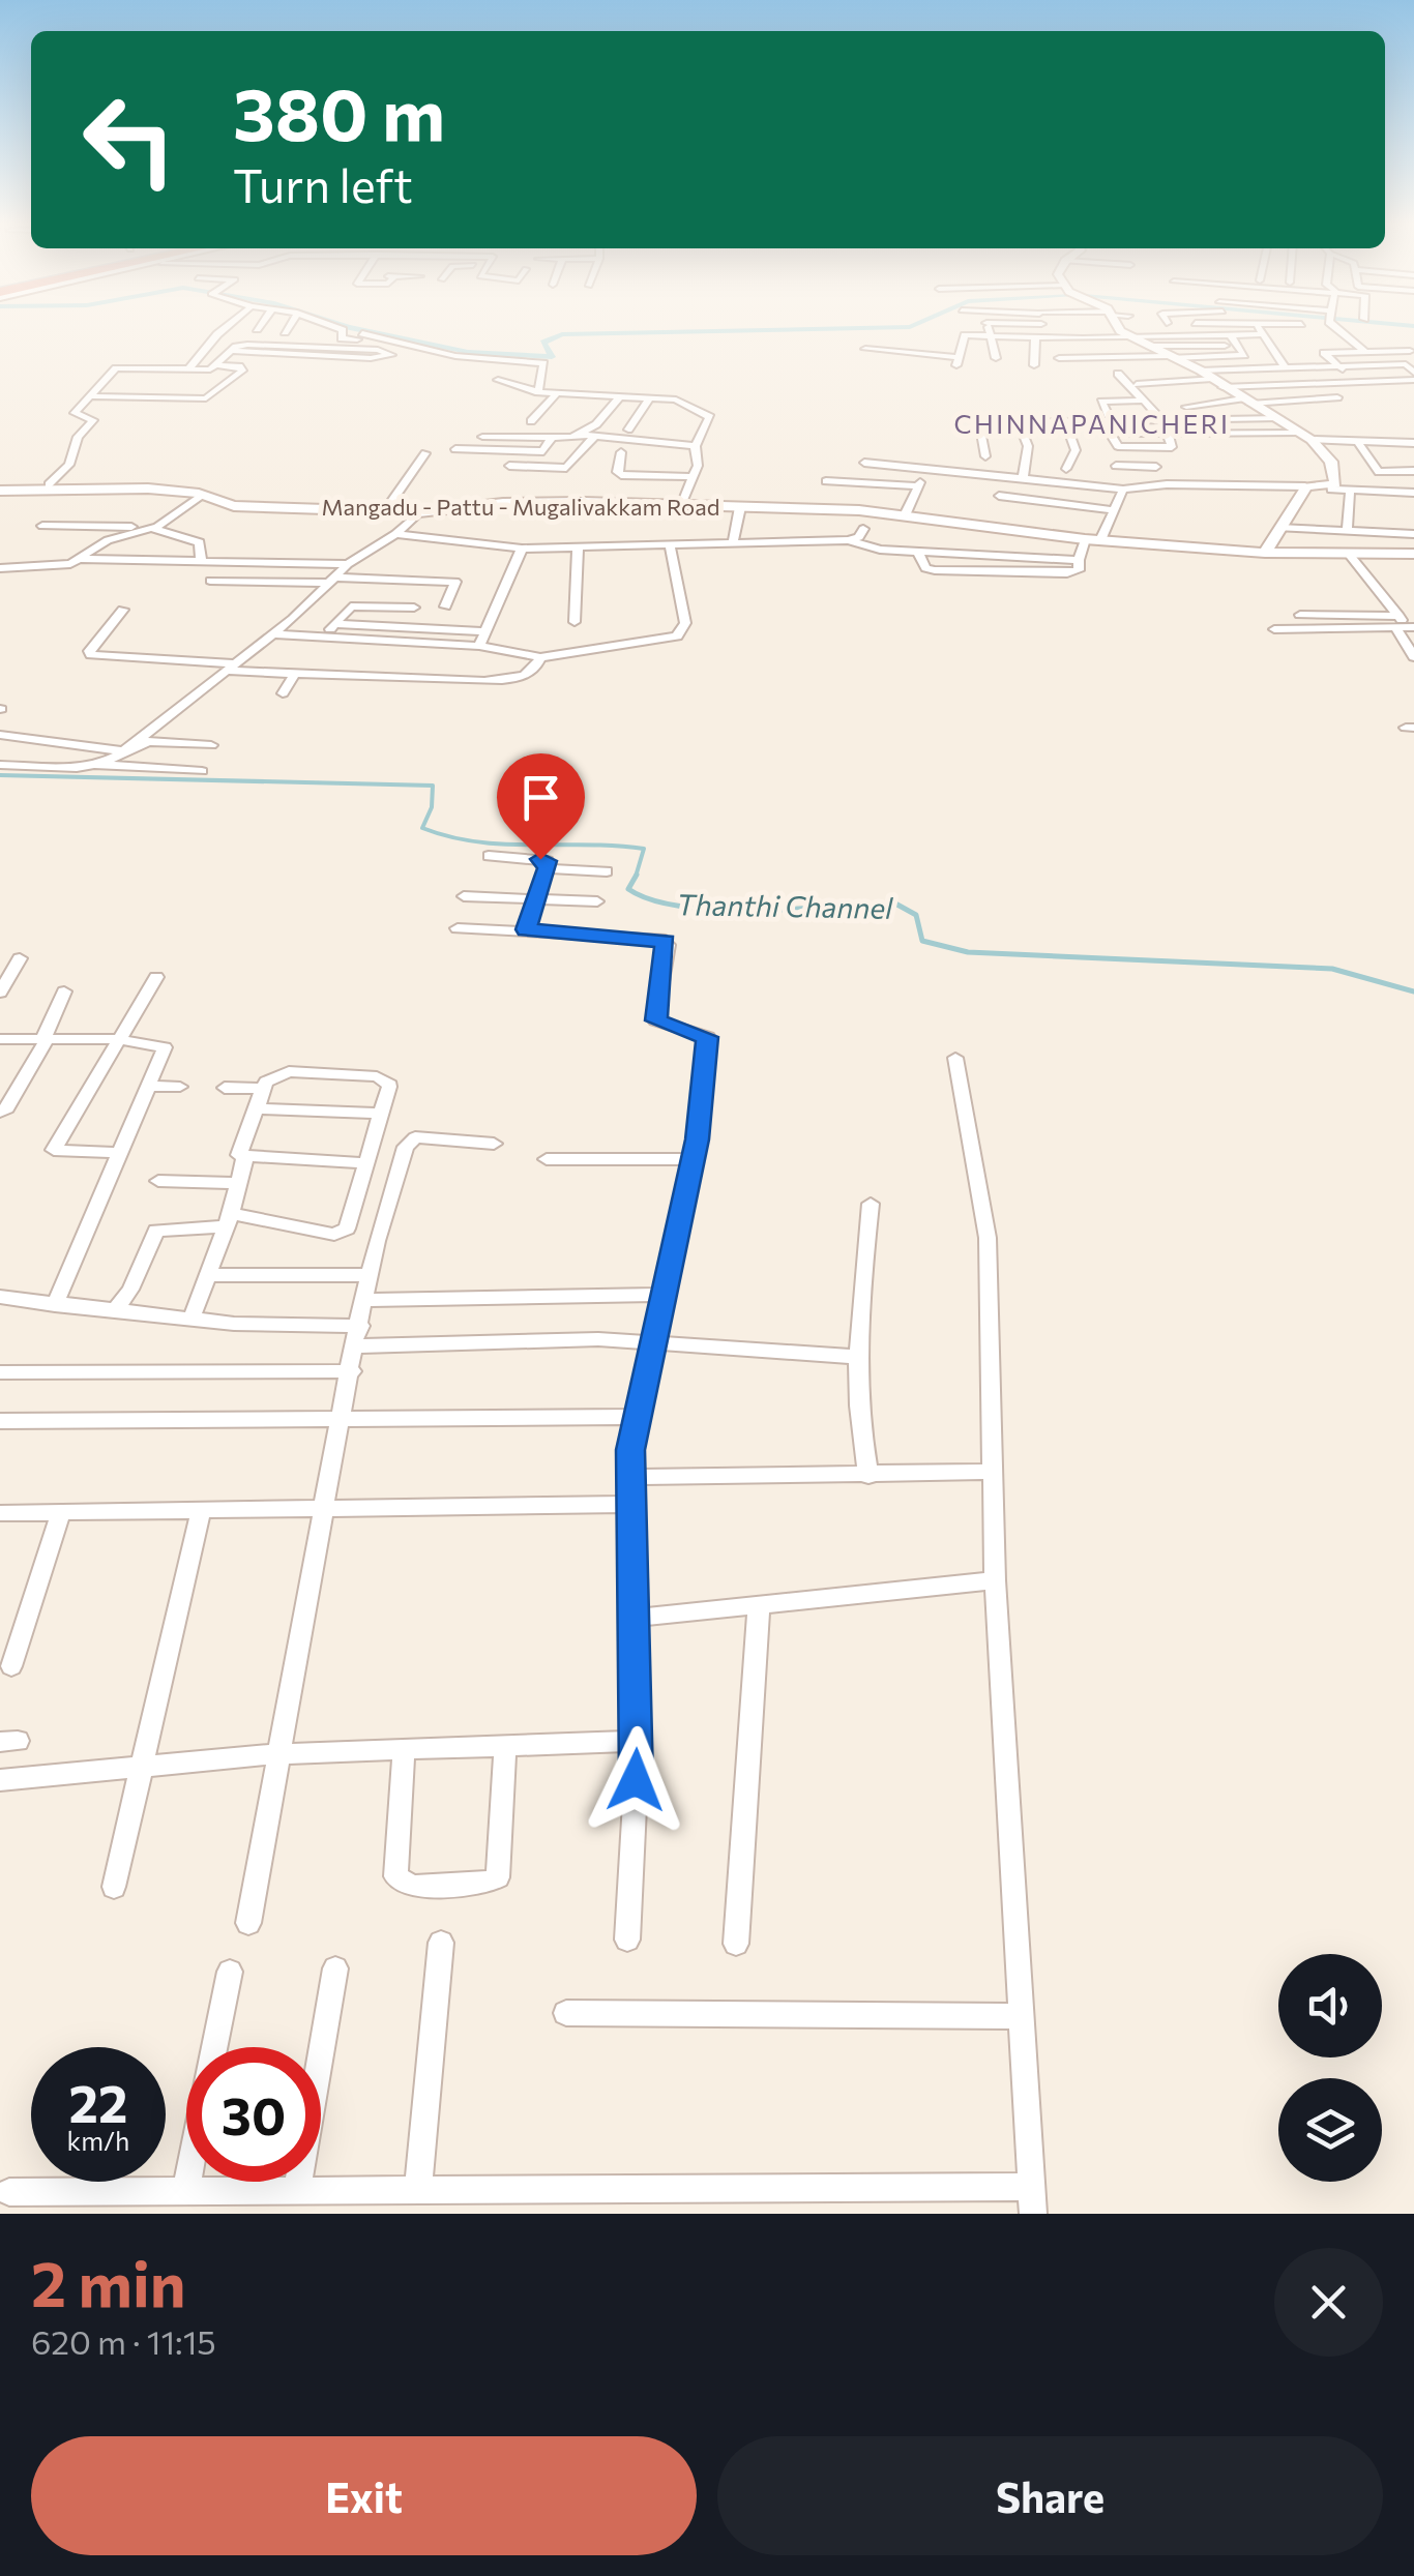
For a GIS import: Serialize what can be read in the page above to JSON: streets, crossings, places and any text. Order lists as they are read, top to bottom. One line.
{"streets":{"street":["Mangadu - Pattu - Mugalivakkam Road"]},"districts":["CHINNAPANICHERI"],"water":["Thanthi Channel"],"page":{"turn":["380 m","Turn left"],"speed":"22 km/h","limit":"30","heading":["2 min","620 m · 11:15"],"buttons":["Exit","Share"]}}
